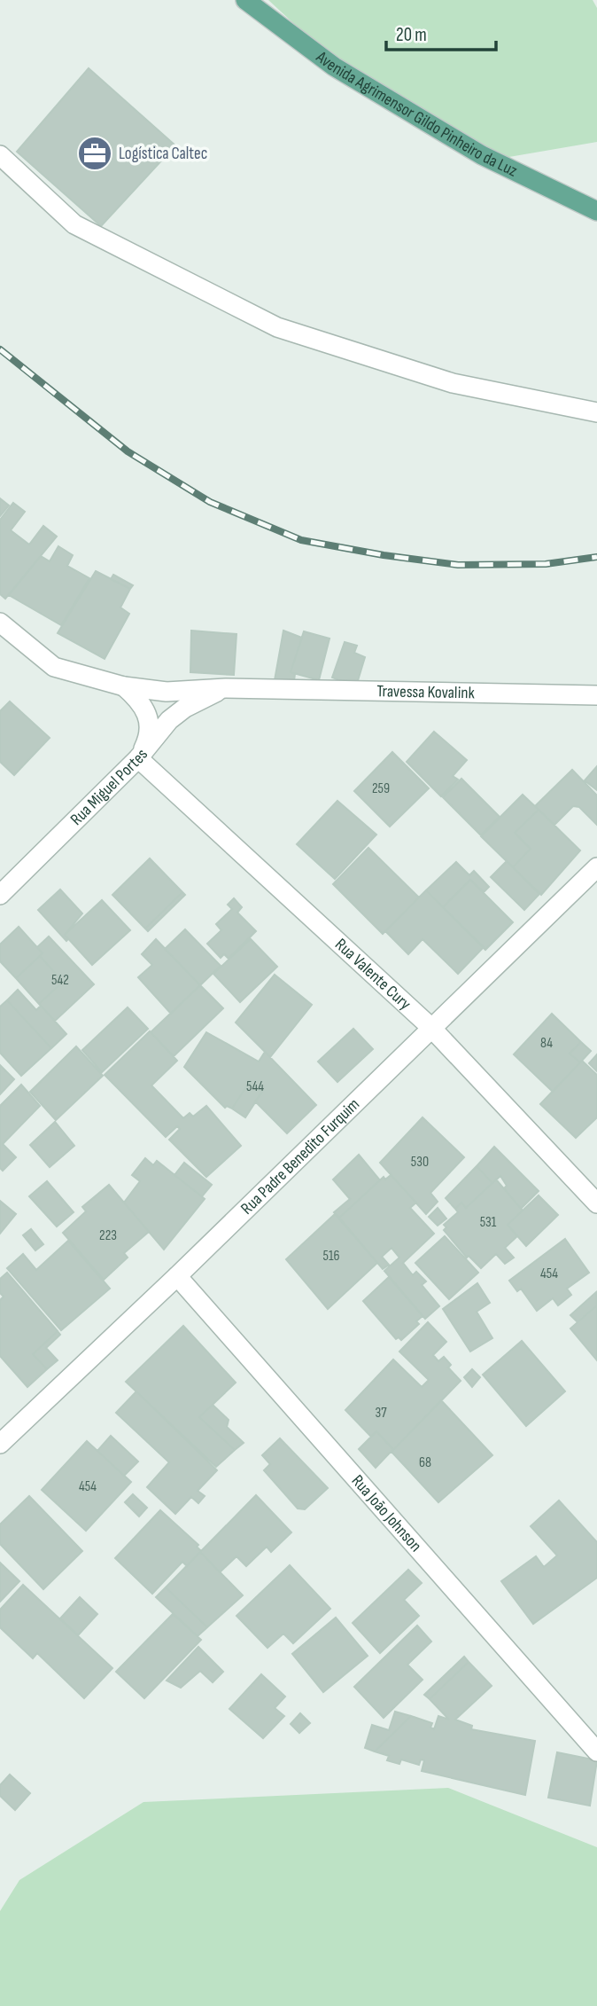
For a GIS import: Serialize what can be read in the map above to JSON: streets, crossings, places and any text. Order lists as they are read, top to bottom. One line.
{"streets":{"main road":["Avenida Agrimensor Gildo Pinheiro da Luz"],"street":["Travessa Kovalink","Rua Miguel Portes","Rua Valente Cury","Rua Padre Benedito Furquim","Rua João Johnson"]},"crossings":[["Travessa Kovalink","Rua Miguel Portes"],["Rua Miguel Portes","Rua Valente Cury"],["Rua Valente Cury","Rua Padre Benedito Furquim"],["Rua Padre Benedito Furquim","Rua João Johnson"]],"places":{"office":["Logística Caltec"]},"house_numbers":["259","542","84","544","530","531","223","516","454","37","68","454"],"scale_bar":"20 m"}
